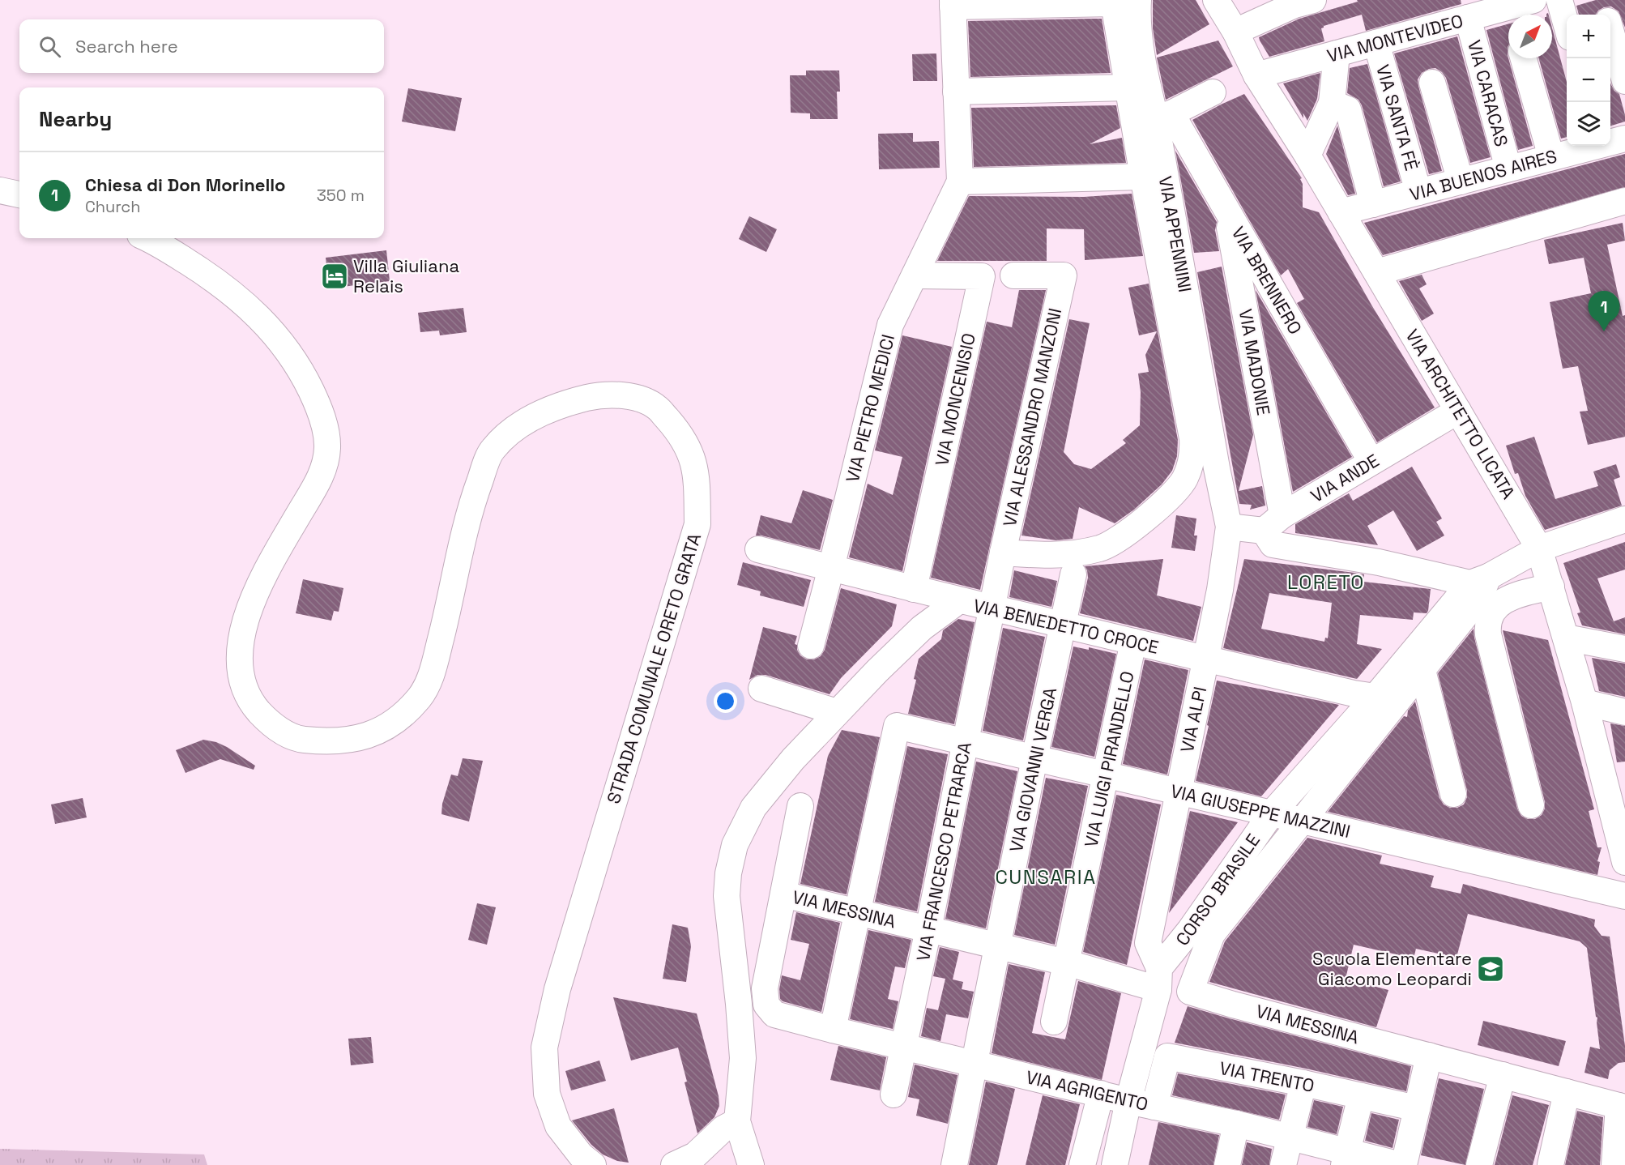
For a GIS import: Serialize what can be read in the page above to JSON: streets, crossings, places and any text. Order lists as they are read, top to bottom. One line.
{"streets":{"street":["VIA MONTEVIDEO","VIA CARACAS","VIA SANTA FÈ","VIA BUENOS AIRES","VIA APPENNINI","VIA BRENNERO","VIA MADONIE","VIA MONCENISIO","VIA PIETRO MEDICI","VIA ARCHITETTO LICATA","VIA ALESSANDRO MANZONI","VIA ANDE","VIA BENEDETTO CROCE","STRADA COMUNALE ORETO GRATA","VIA ALPI","VIA LUIGI PIRANDELLO","VIA GIOVANNI VERGA","VIA GIUSEPPE MAZZINI","VIA FRANCESCO PETRARCA","CORSO BRASILE","VIA MESSINA","VIA TRENTO","VIA AGRIGENTO"]},"crossings":[["VIA MONTEVIDEO","VIA CARACAS"],["VIA MONTEVIDEO","VIA SANTA FÈ"],["VIA MONTEVIDEO","VIA ARCHITETTO LICATA"],["VIA CARACAS","VIA BUENOS AIRES"],["VIA SANTA FÈ","VIA BUENOS AIRES"],["VIA BUENOS AIRES","VIA ARCHITETTO LICATA"],["VIA APPENNINI","VIA BRENNERO"],["VIA APPENNINI","VIA ALESSANDRO MANZONI"],["VIA APPENNINI","VIA ALPI"],["VIA BRENNERO","VIA MADONIE"],["VIA BRENNERO","VIA ANDE"],["VIA MADONIE","VIA ANDE"],["VIA MONCENISIO","VIA PIETRO MEDICI"],["VIA MONCENISIO","VIA BENEDETTO CROCE"],["VIA PIETRO MEDICI","VIA BENEDETTO CROCE"],["VIA ARCHITETTO LICATA","VIA ANDE"],["VIA ARCHITETTO LICATA","CORSO BRASILE"],["VIA ALESSANDRO MANZONI","VIA BENEDETTO CROCE"],["VIA ALESSANDRO MANZONI","VIA FRANCESCO PETRARCA"],["VIA BENEDETTO CROCE","VIA ALPI"],["VIA BENEDETTO CROCE","VIA LUIGI PIRANDELLO"],["VIA BENEDETTO CROCE","VIA GIOVANNI VERGA"],["VIA BENEDETTO CROCE","VIA FRANCESCO PETRARCA"],["VIA BENEDETTO CROCE","CORSO BRASILE"],["VIA ALPI","VIA GIUSEPPE MAZZINI"],["VIA ALPI","CORSO BRASILE"],["VIA ALPI","VIA MESSINA"],["VIA LUIGI PIRANDELLO","VIA GIUSEPPE MAZZINI"],["VIA LUIGI PIRANDELLO","VIA MESSINA"],["VIA GIOVANNI VERGA","VIA GIUSEPPE MAZZINI"],["VIA GIOVANNI VERGA","VIA MESSINA"],["VIA GIOVANNI VERGA","VIA AGRIGENTO"],["VIA GIUSEPPE MAZZINI","VIA FRANCESCO PETRARCA"],["VIA GIUSEPPE MAZZINI","CORSO BRASILE"],["VIA GIUSEPPE MAZZINI","VIA MESSINA"],["VIA FRANCESCO PETRARCA","VIA MESSINA"],["VIA FRANCESCO PETRARCA","VIA AGRIGENTO"],["CORSO BRASILE","VIA MESSINA"],["CORSO BRASILE","VIA AGRIGENTO"],["VIA MESSINA","VIA AGRIGENTO"],["VIA TRENTO","VIA AGRIGENTO"]],"districts":["LORETO","CUNSARIA"],"places":{"hotel":["Villa Giuliana Relais"],"school or university":["Scuola Elementare Giacomo Leopardi"]},"north":"top right","page":{"map_buttons":["+","−"],"search":"Search here","heading":"Nearby","list":[{"mark":"1","name":"Chiesa di Don Morinello","note":"Church","value":"350 m"}],"pins":"1"}}
